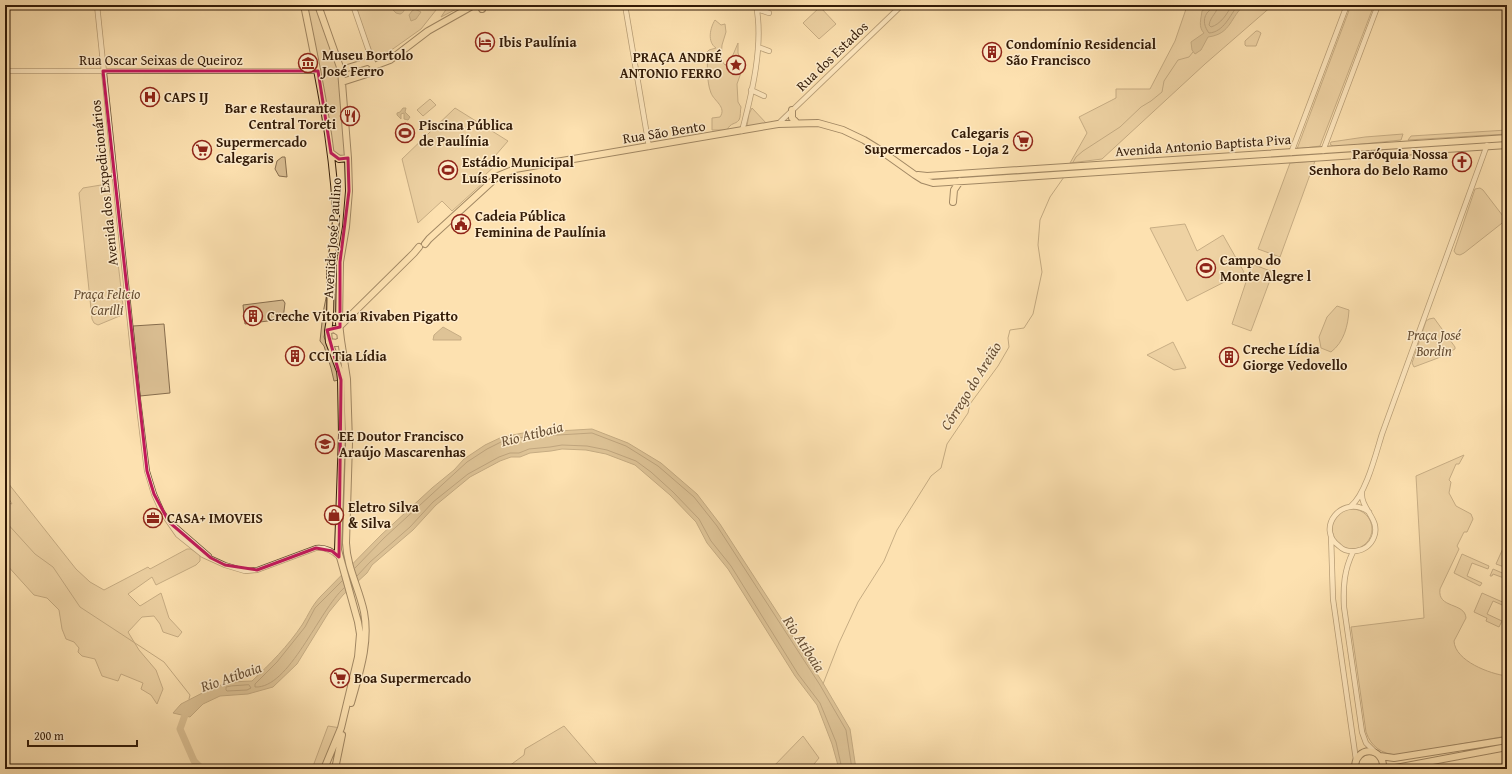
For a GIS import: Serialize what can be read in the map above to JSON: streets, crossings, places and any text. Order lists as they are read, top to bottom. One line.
{"streets":{"main road":["Rua São Bento","Avenida Antonio Baptista Piva","Avenida José Paulino"],"street":["Rua dos Estados","Rua Oscar Seixas de Queiroz","Avenida dos Expedicionários"]},"crossings":[["Rua dos Estados","Rua São Bento"],["Rua Oscar Seixas de Queiroz","Avenida dos Expedicionários"],["Rua Oscar Seixas de Queiroz","Avenida José Paulino"],["Rua São Bento","Avenida Antonio Baptista Piva"],["Rua São Bento","Avenida José Paulino"]],"water":["Córrego do Areião","Rio Atibaia"],"parks":["Praça Felicio Carilli","Praça José Bordin"],"places":{"hotel":["Ibis Paulínia"],"building":["Condomínio Residencial São Francisco","Creche Vitoria Rivaben Pigatto","CCI Tia Lídia","Creche Lídia Giorge Vedovello"],"museum":["Museu Bortolo José Ferro"],"place":["PRAÇA ANDRÉ ANTONIO FERRO"],"hospital":["CAPS IJ"],"restaurant":["Bar e Restaurante Central Toreti"],"sports":["Piscina Pública de Paulínia","Estádio Municipal Luís Perissinoto","Campo do Monte Alegre l"],"supermarket":["Calegaris Supermercados - Loja 2","Supermercado Calegaris","Boa Supermercado"],"church":["Paróquia Nossa Senhora do Belo Ramo"],"public building":["Cadeia Pública Feminina de Paulínia"],"school or university":["EE Doutor Francisco Araújo Mascarenhas"],"shop":["Eletro Silva & Silva"],"office":["CASA+ IMOVEIS"]},"scale_bar":"200 m"}
